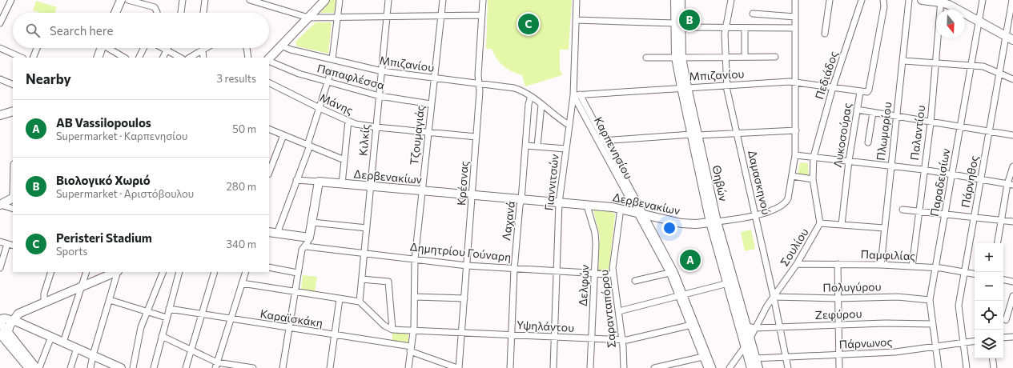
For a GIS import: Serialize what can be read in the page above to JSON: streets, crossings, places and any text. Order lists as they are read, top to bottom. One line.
{"streets":{"street":["Μπιζανίου","Πεδιάδος","Παπαφλέσσα","Μάνης","Πλωμαρίου","Παλαντίου","Τζουμαγιάς","Λυκοσούρας","Κιλκίς","Καρπενησίου","Δερβενακίων","Πάρνηθος","Γιαννιτσών","Δαμασκηνού","Παραδεισίων","Κρέσνας","Θηβών","Λαχανά","Σουλίου","Δημητρίου Γούναρη","Παμφιλίας","Δελφών","Πολυγύρου","Σαρανταπόρου","Ζεφύρου","Καραϊσκάκη","Υψηλάντου","Πάρνωνος"]},"crossings":[["Μπιζανίου","Πεδιάδος"],["Μπιζανίου","Τζουμαγιάς"],["Μπιζανίου","Λυκοσούρας"],["Μπιζανίου","Κιλκίς"],["Μπιζανίου","Καρπενησίου"],["Μπιζανίου","Δερβενακίων"],["Μπιζανίου","Γιαννιτσών"],["Μπιζανίου","Δαμασκηνού"],["Μπιζανίου","Κρέσνας"],["Μπιζανίου","Θηβών"],["Μπιζανίου","Λαχανά"],["Πεδιάδος","Σουλίου"],["Παπαφλέσσα","Τζουμαγιάς"],["Παπαφλέσσα","Κιλκίς"],["Μάνης","Τζουμαγιάς"],["Μάνης","Κιλκίς"],["Μάνης","Κρέσνας"],["Πλωμαρίου","Παμφιλίας"],["Παλαντίου","Παμφιλίας"],["Τζουμαγιάς","Δερβενακίων"],["Τζουμαγιάς","Δημητρίου Γούναρη"],["Τζουμαγιάς","Καραϊσκάκη"],["Τζουμαγιάς","Υψηλάντου"],["Κιλκίς","Δερβενακίων"],["Κιλκίς","Δημητρίου Γούναρη"],["Καρπενησίου","Δερβενακίων"],["Καρπενησίου","Γιαννιτσών"],["Καρπενησίου","Υψηλάντου"],["Δερβενακίων","Γιαννιτσών"],["Δερβενακίων","Δαμασκηνού"],["Δερβενακίων","Κρέσνας"],["Δερβενακίων","Θηβών"],["Δερβενακίων","Λαχανά"],["Δερβενακίων","Δελφών"],["Δερβενακίων","Σαρανταπόρου"],["Πάρνηθος","Παμφιλίας"],["Πάρνηθος","Πάρνωνος"],["Γιαννιτσών","Δημητρίου Γούναρη"],["Γιαννιτσών","Υψηλάντου"],["Δαμασκηνού","Σουλίου"],["Δαμασκηνού","Πολυγύρου"],["Δαμασκηνού","Ζεφύρου"],["Δαμασκηνού","Πάρνωνος"],["Παραδεισίων","Παμφιλίας"],["Παραδεισίων","Πολυγύρου"],["Παραδεισίων","Ζεφύρου"],["Παραδεισίων","Πάρνωνος"],["Κρέσνας","Δημητρίου Γούναρη"],["Κρέσνας","Καραϊσκάκη"],["Κρέσνας","Υψηλάντου"],["Θηβών","Σουλίου"],["Θηβών","Ζεφύρου"],["Θηβών","Πάρνωνος"],["Λαχανά","Δημητρίου Γούναρη"],["Λαχανά","Υψηλάντου"],["Σουλίου","Παμφιλίας"],["Σουλίου","Πολυγύρου"],["Σουλίου","Ζεφύρου"],["Δημητρίου Γούναρη","Δελφών"],["Δημητρίου Γούναρη","Σαρανταπόρου"],["Δελφών","Υψηλάντου"],["Σαρανταπόρου","Υψηλάντου"]],"north":"bottom","page":{"pins":["B","C","A"],"search":"Search here","heading":["Nearby","3 results"],"list":[{"mark":"A","name":"AB Vassilopoulos","note":"Supermarket · Καρπενησίου","value":"50 m"},{"mark":"B","name":"Βιολογικό Χωριό","note":"Supermarket · Αριστόβουλου","value":"280 m"},{"mark":"C","name":"Peristeri Stadium","note":"Sports","value":"340 m"}],"map_buttons":["+","−"]}}
